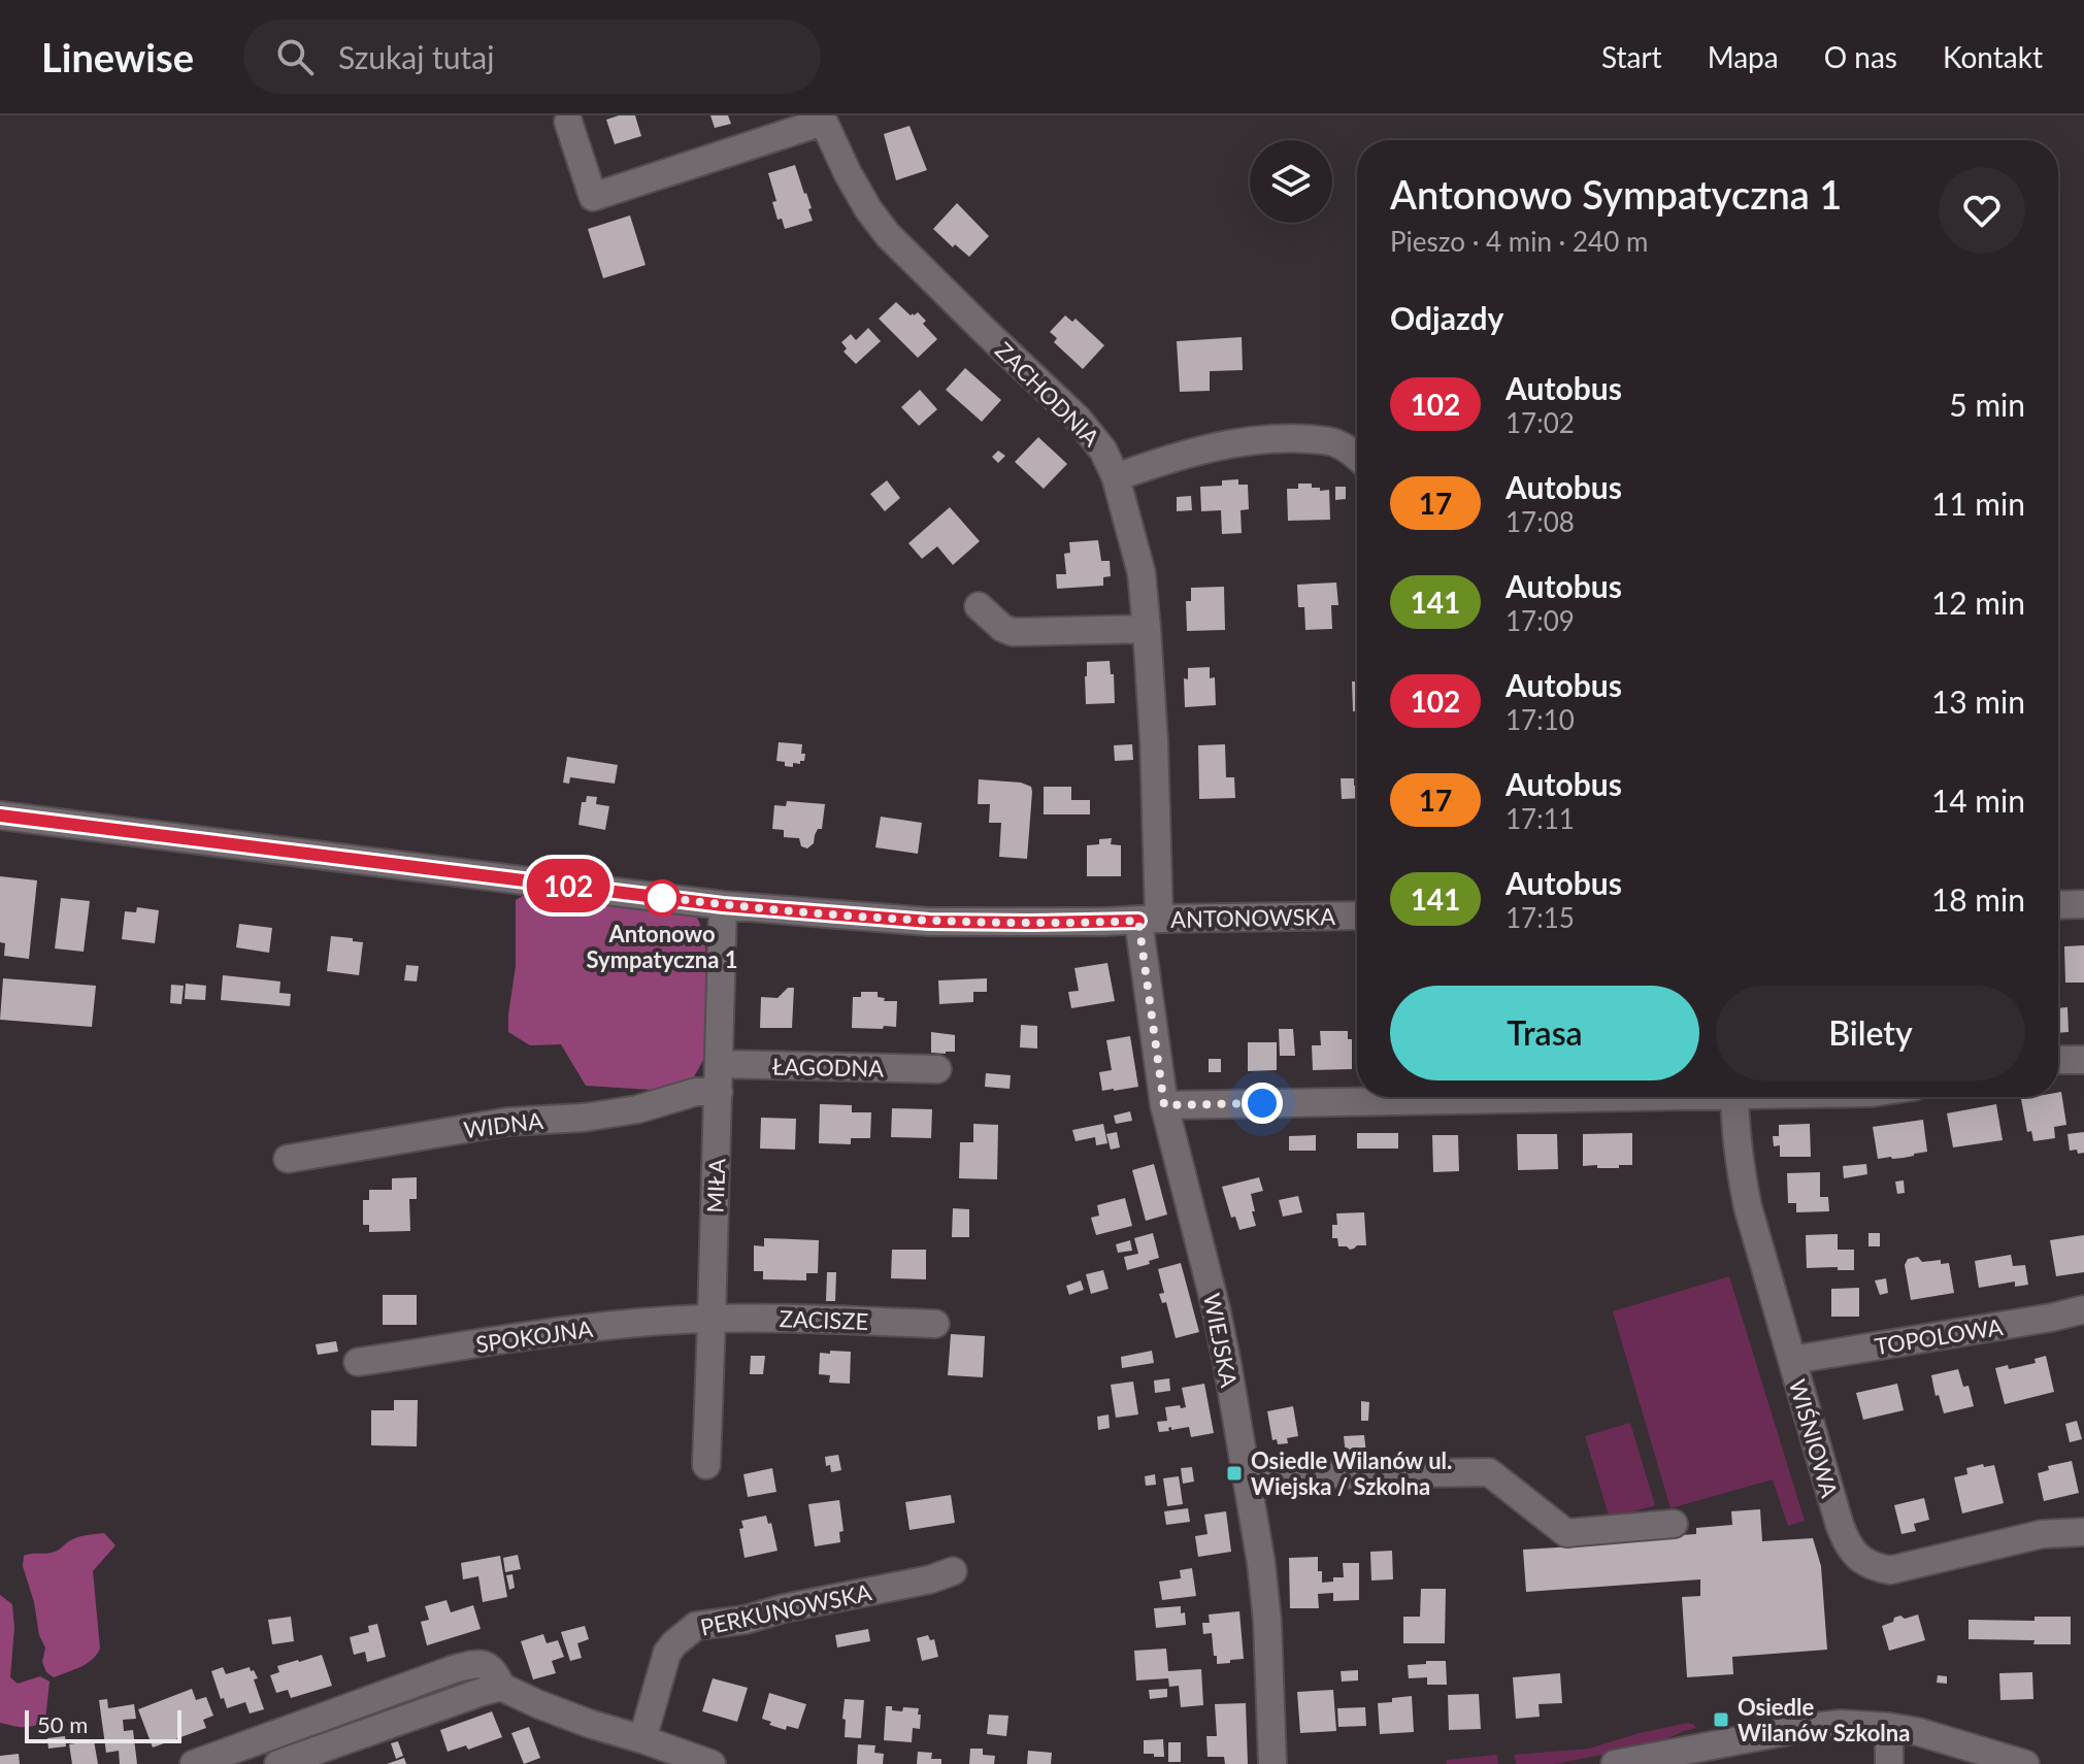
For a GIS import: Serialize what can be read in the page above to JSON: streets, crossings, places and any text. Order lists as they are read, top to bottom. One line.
{"streets":{"street":["ZACHODNIA","ANTONOWSKA","ŁAGODNA","WIDNA","MIŁA","ZACISZE","SPOKOJNA","TOPOLOWA","WIEJSKA","WIŚNIOWA","PERKUNOWSKA"]},"crossings":[["ZACHODNIA","ANTONOWSKA"],["ZACHODNIA","WIEJSKA"],["ANTONOWSKA","MIŁA"],["ANTONOWSKA","WIEJSKA"],["ŁAGODNA","MIŁA"],["WIDNA","MIŁA"],["MIŁA","ZACISZE"],["MIŁA","SPOKOJNA"],["ZACISZE","SPOKOJNA"],["TOPOLOWA","WIŚNIOWA"]],"places":{"other":["Antonowo Sympatyczna 1"],"transit":["Osiedle Wilanów ul. Wiejska / Szkolna","Osiedle Wilanów Szkolna"]},"lines":["bus line 102"],"scale_bar":"50 m","page":{"header":"Linewise","search":"Szukaj tutaj","nav":["Start","Mapa","O nas","Kontakt"],"on_map":"102","heading":[["Antonowo Sympatyczna 1","Pieszo · 4 min · 240 m"],"Odjazdy"],"list":[{"mark":"102","name":"Autobus","note":"17:02","value":"5 min"},{"mark":"17","name":"Autobus","note":"17:08","value":"11 min"},{"mark":"141","name":"Autobus","note":"17:09","value":"12 min"},{"mark":"102","name":"Autobus","note":"17:10","value":"13 min"},{"mark":"17","name":"Autobus","note":"17:11","value":"14 min"},{"mark":"141","name":"Autobus","note":"17:15","value":"18 min"}],"buttons":["Trasa","Bilety"],"scale":"50 m"}}
